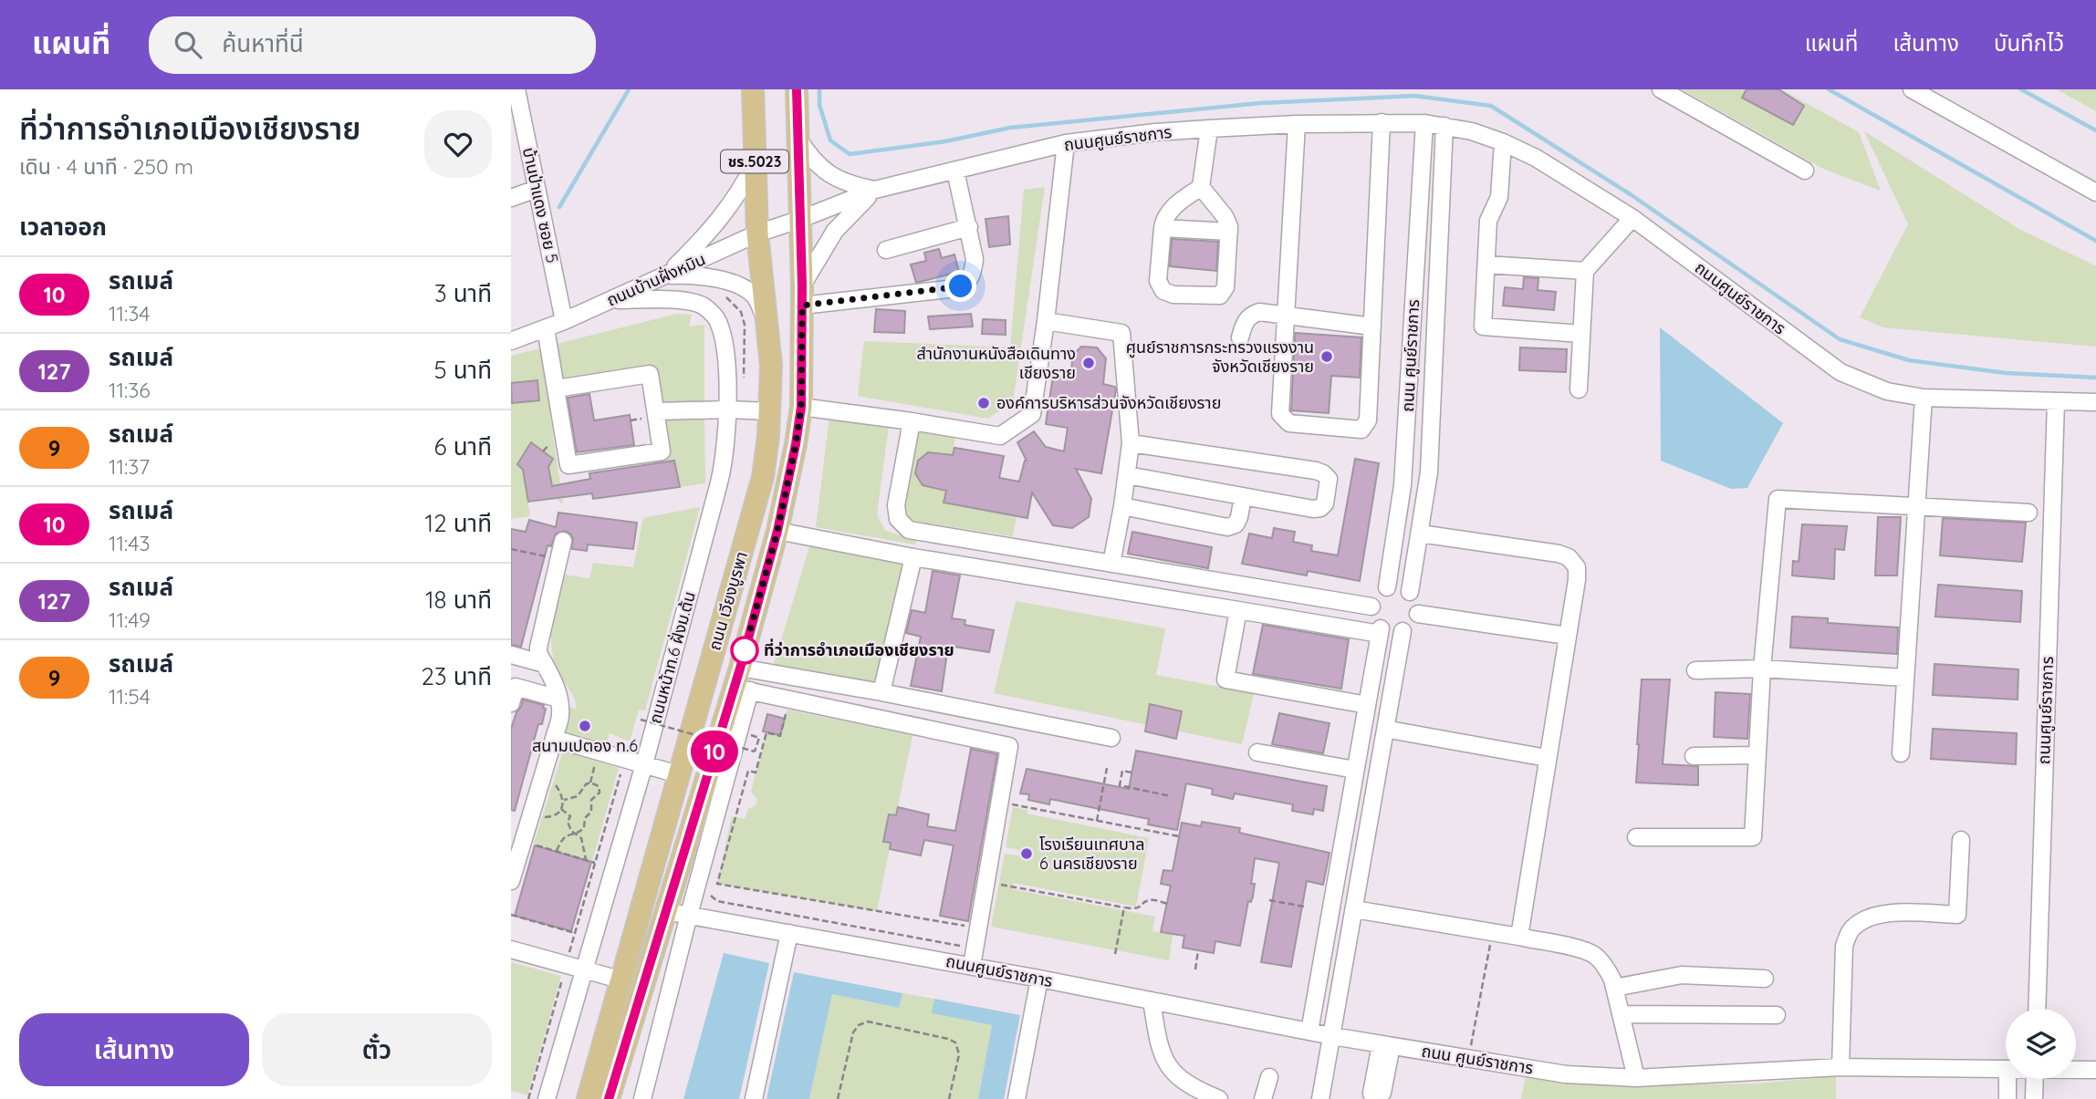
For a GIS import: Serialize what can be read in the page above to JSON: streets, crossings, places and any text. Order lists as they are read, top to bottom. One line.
{"streets":{"main road":["ชร.5023","ถนน เวียงบูรพา"],"street":["ถนนศูนย์ราชการ","บ้านป่าแดง ซอย 5","ถนนบ้านฝั่งหมิน","ถนน ศูนย์ราชการ","ถนนหน้าท.6 ฝั่งม.ต้น"]},"crossings":[["ถนนศูนย์ราชการ","ถนนบ้านฝั่งหมิน"],["ถนนศูนย์ราชการ","ถนน ศูนย์ราชการ"],["ถนนศูนย์ราชการ","ถนน เวียงบูรพา"],["บ้านป่าแดง ซอย 5","ถนนบ้านฝั่งหมิน"],["ถนนบ้านฝั่งหมิน","ถนน เวียงบูรพา"],["ถนนบ้านฝั่งหมิน","ถนนหน้าท.6 ฝั่งม.ต้น"]],"places":["ศูนย์ราชการกระทรวงแรงงาน จังหวัดเชียงราย","สำนักงานหนังสือเดินทาง เชียงราย","องค์การบริหารส่วนจังหวัดเชียงราย","ที่ว่าการอำเภอเมืองเชียงราย","สนามเปตอง ท.6","โรงเรียนเทศบาล 6 นครเชียงราย"],"lines":["bus line 10"],"page":{"header":"แผนที่","search":"ค้นหาที่นี่","nav":["แผนที่","เส้นทาง","บันทึกไว้"],"heading":[["ที่ว่าการอำเภอเมืองเชียงราย","เดิน · 4 นาที · 250 m"],"เวลาออก"],"on_map":"10","list":[{"mark":"10","name":"รถเมล์","note":"11:34","value":"3 นาที"},{"mark":"127","name":"รถเมล์","note":"11:36","value":"5 นาที"},{"mark":"9","name":"รถเมล์","note":"11:37","value":"6 นาที"},{"mark":"10","name":"รถเมล์","note":"11:43","value":"12 นาที"},{"mark":"127","name":"รถเมล์","note":"11:49","value":"18 นาที"},{"mark":"9","name":"รถเมล์","note":"11:54","value":"23 นาที"}],"buttons":["เส้นทาง","ตั๋ว"]}}
